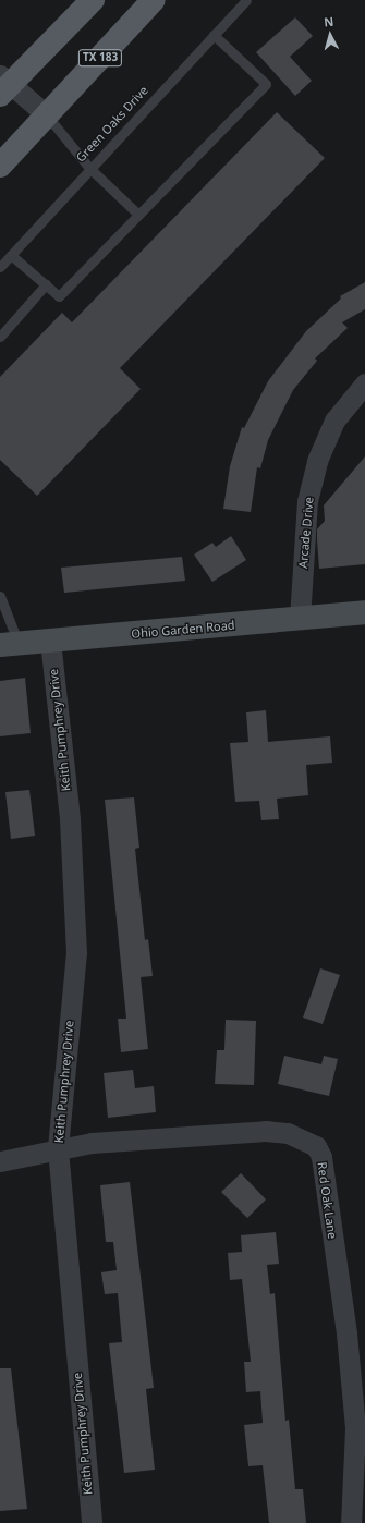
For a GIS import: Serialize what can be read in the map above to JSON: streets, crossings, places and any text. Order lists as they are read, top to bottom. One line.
{"streets":{"main road":["TX 183"],"street":["Arcade Drive","Ohio Garden Road","Keith Pumphrey Drive","Red Oak Lane"],"lane":["Green Oaks Drive"]},"crossings":[["Arcade Drive","Ohio Garden Road"],["Ohio Garden Road","Keith Pumphrey Drive"],["Keith Pumphrey Drive","Red Oak Lane"]],"north":"top"}
